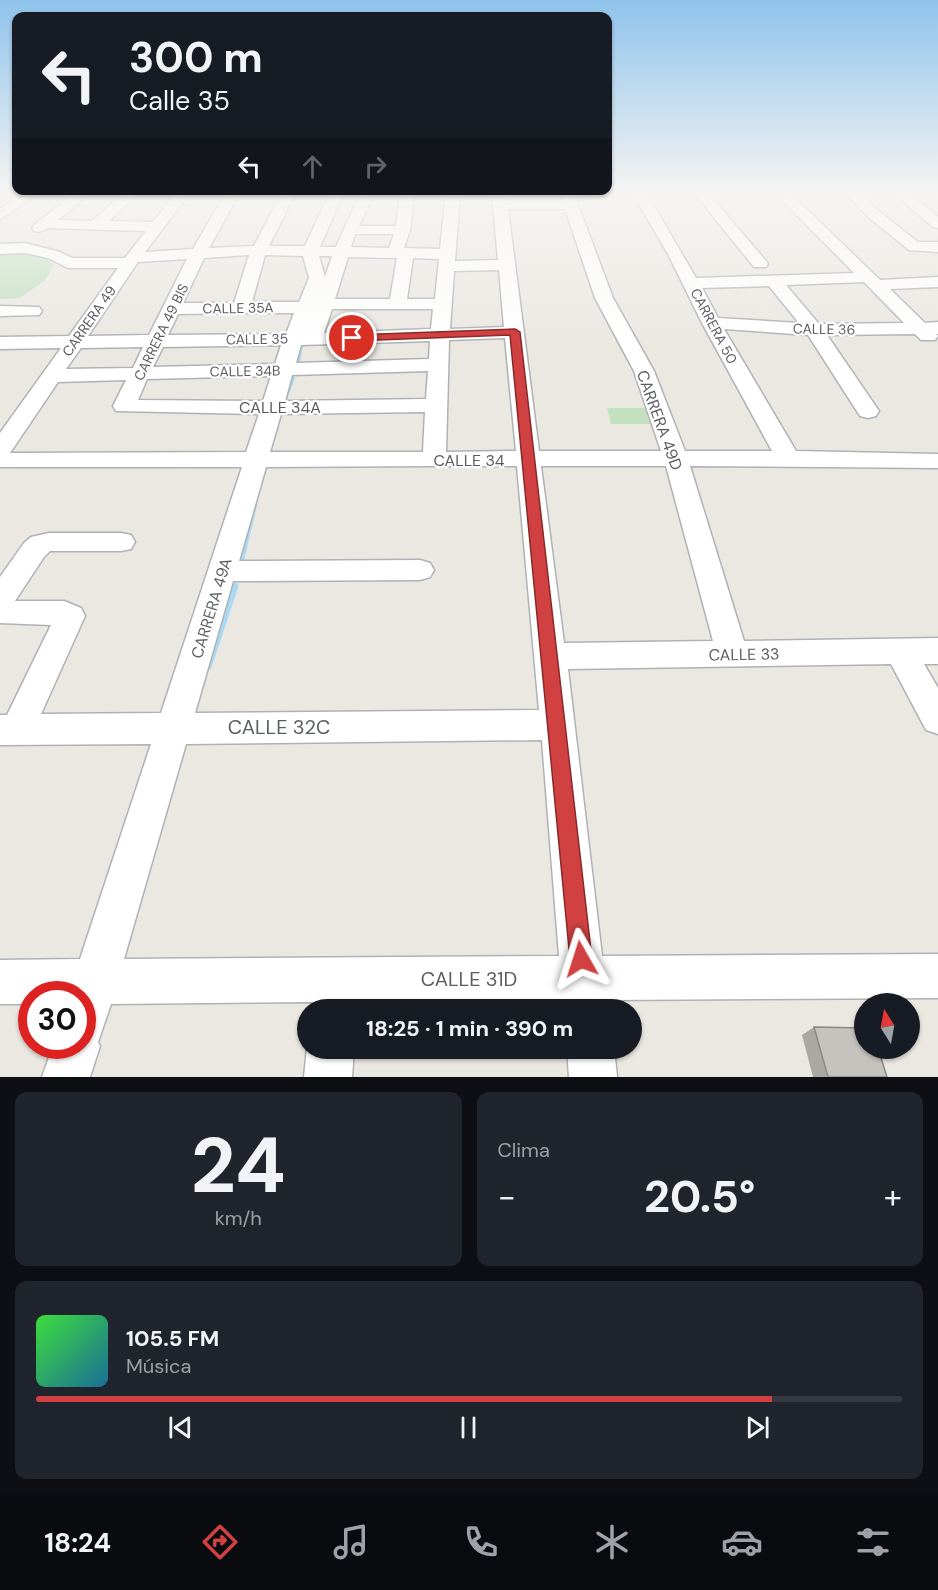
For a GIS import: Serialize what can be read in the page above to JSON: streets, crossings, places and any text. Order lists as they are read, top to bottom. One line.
{"streets":{"street":["CALLE 35A","CARRERA 49","CARRERA 50","CALLE 36","CARRERA 49 BIS","CALLE 35","CALLE 34B","CALLE 34A","CARRERA 49D","CALLE 34","CARRERA 49A","CALLE 33","CALLE 32C","CALLE 31D"]},"crossings":[["CALLE 35A","CARRERA 49 BIS"],["CALLE 35A","CARRERA 49A"],["CARRERA 49","CALLE 35"],["CARRERA 49","CALLE 34B"],["CARRERA 50","CALLE 36"],["CARRERA 50","CALLE 34"],["CARRERA 49 BIS","CALLE 35"],["CARRERA 49 BIS","CALLE 34B"],["CARRERA 49 BIS","CALLE 34A"],["CALLE 35","CARRERA 49A"],["CALLE 34B","CARRERA 49A"],["CALLE 34A","CARRERA 49A"],["CARRERA 49D","CALLE 34"],["CARRERA 49D","CALLE 33"],["CALLE 34","CARRERA 49A"],["CARRERA 49A","CALLE 32C"],["CARRERA 49A","CALLE 31D"]],"north":"top","page":{"turn":["300 m","Calle 35"],"limit":"30","trip":"18:25 · 1 min · 390 m","tile":[["24","km/h"],"Clima"],"heat":["−","20.5°","+"],"song":["105.5 FM","Música"],"tabs":"18:24"}}
